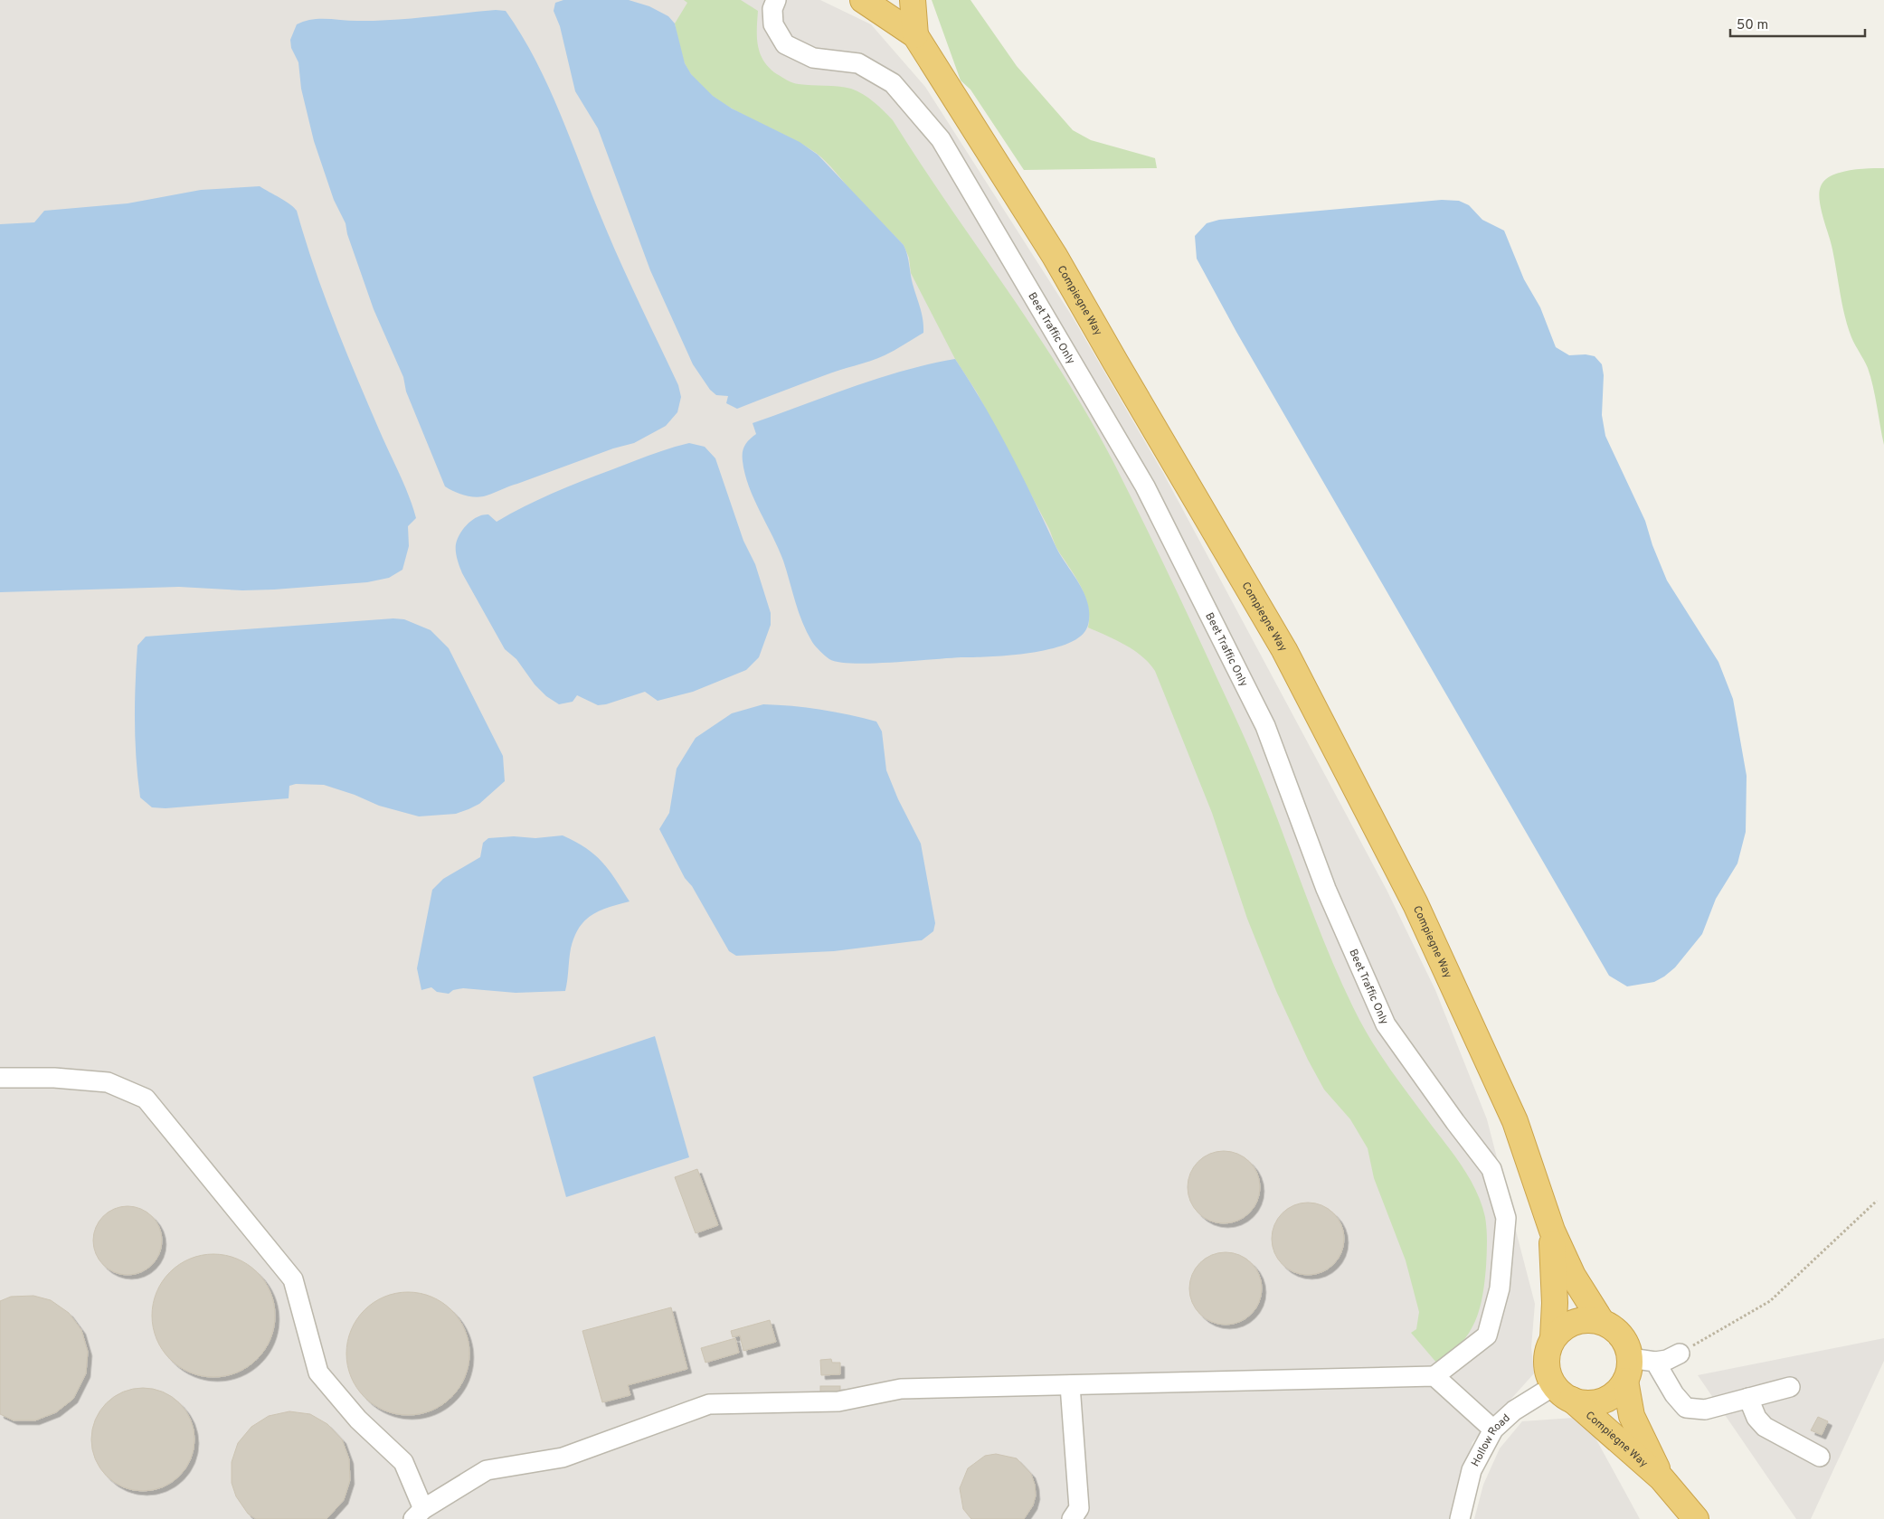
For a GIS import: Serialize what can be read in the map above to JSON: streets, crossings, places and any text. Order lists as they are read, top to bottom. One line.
{"streets":{"highway":["Compiegne Way"],"street":["Beet Traffic Only","Hollow Road"]},"crossings":[["Compiegne Way","Hollow Road"]],"scale_bar":"50 m"}
